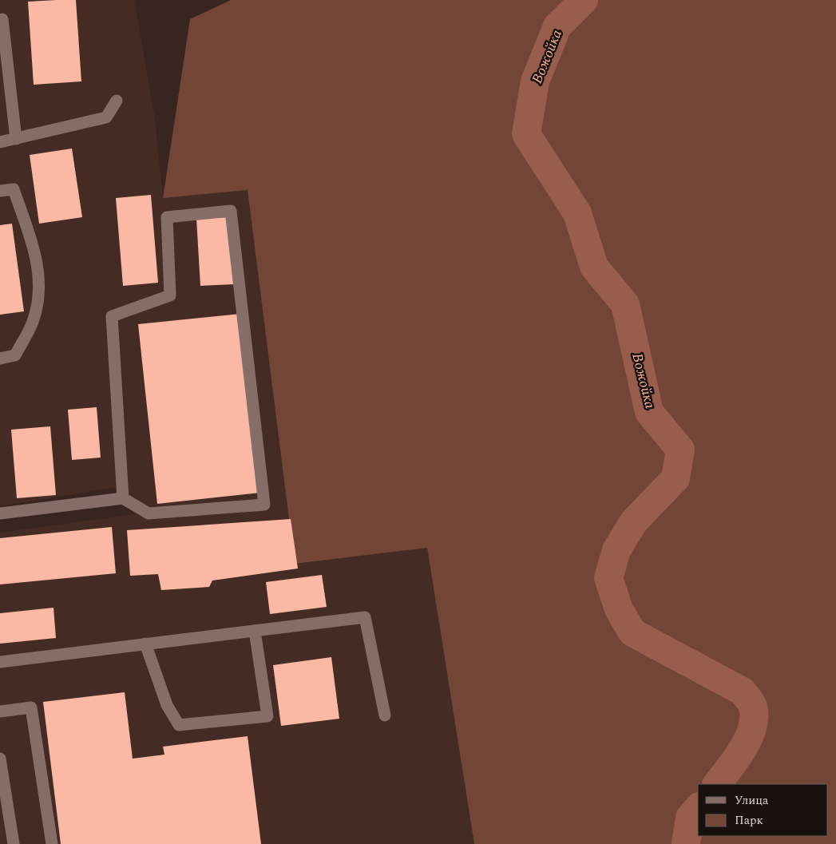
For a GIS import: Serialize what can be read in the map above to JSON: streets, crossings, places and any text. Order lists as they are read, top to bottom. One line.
{"water":["Вожойка"],"legend":["Улица","Парк"]}
